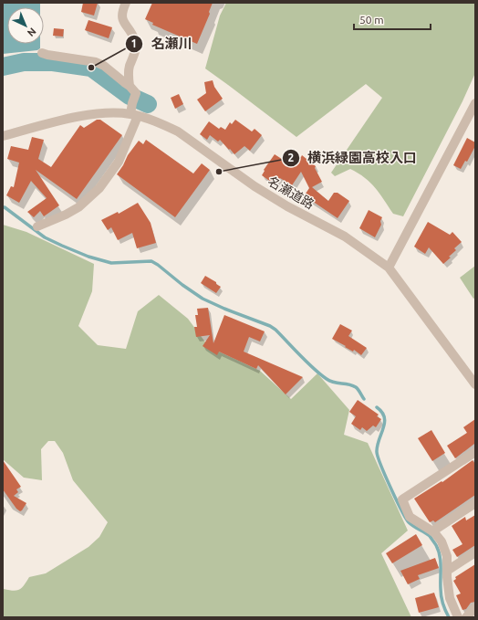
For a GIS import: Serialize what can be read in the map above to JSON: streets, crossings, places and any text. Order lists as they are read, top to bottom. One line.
{"streets":{"street":["名瀬道路"]},"places":["名瀬川","横浜緑園高校入口"],"scale_bar":"50 m","north":"bottom right"}
